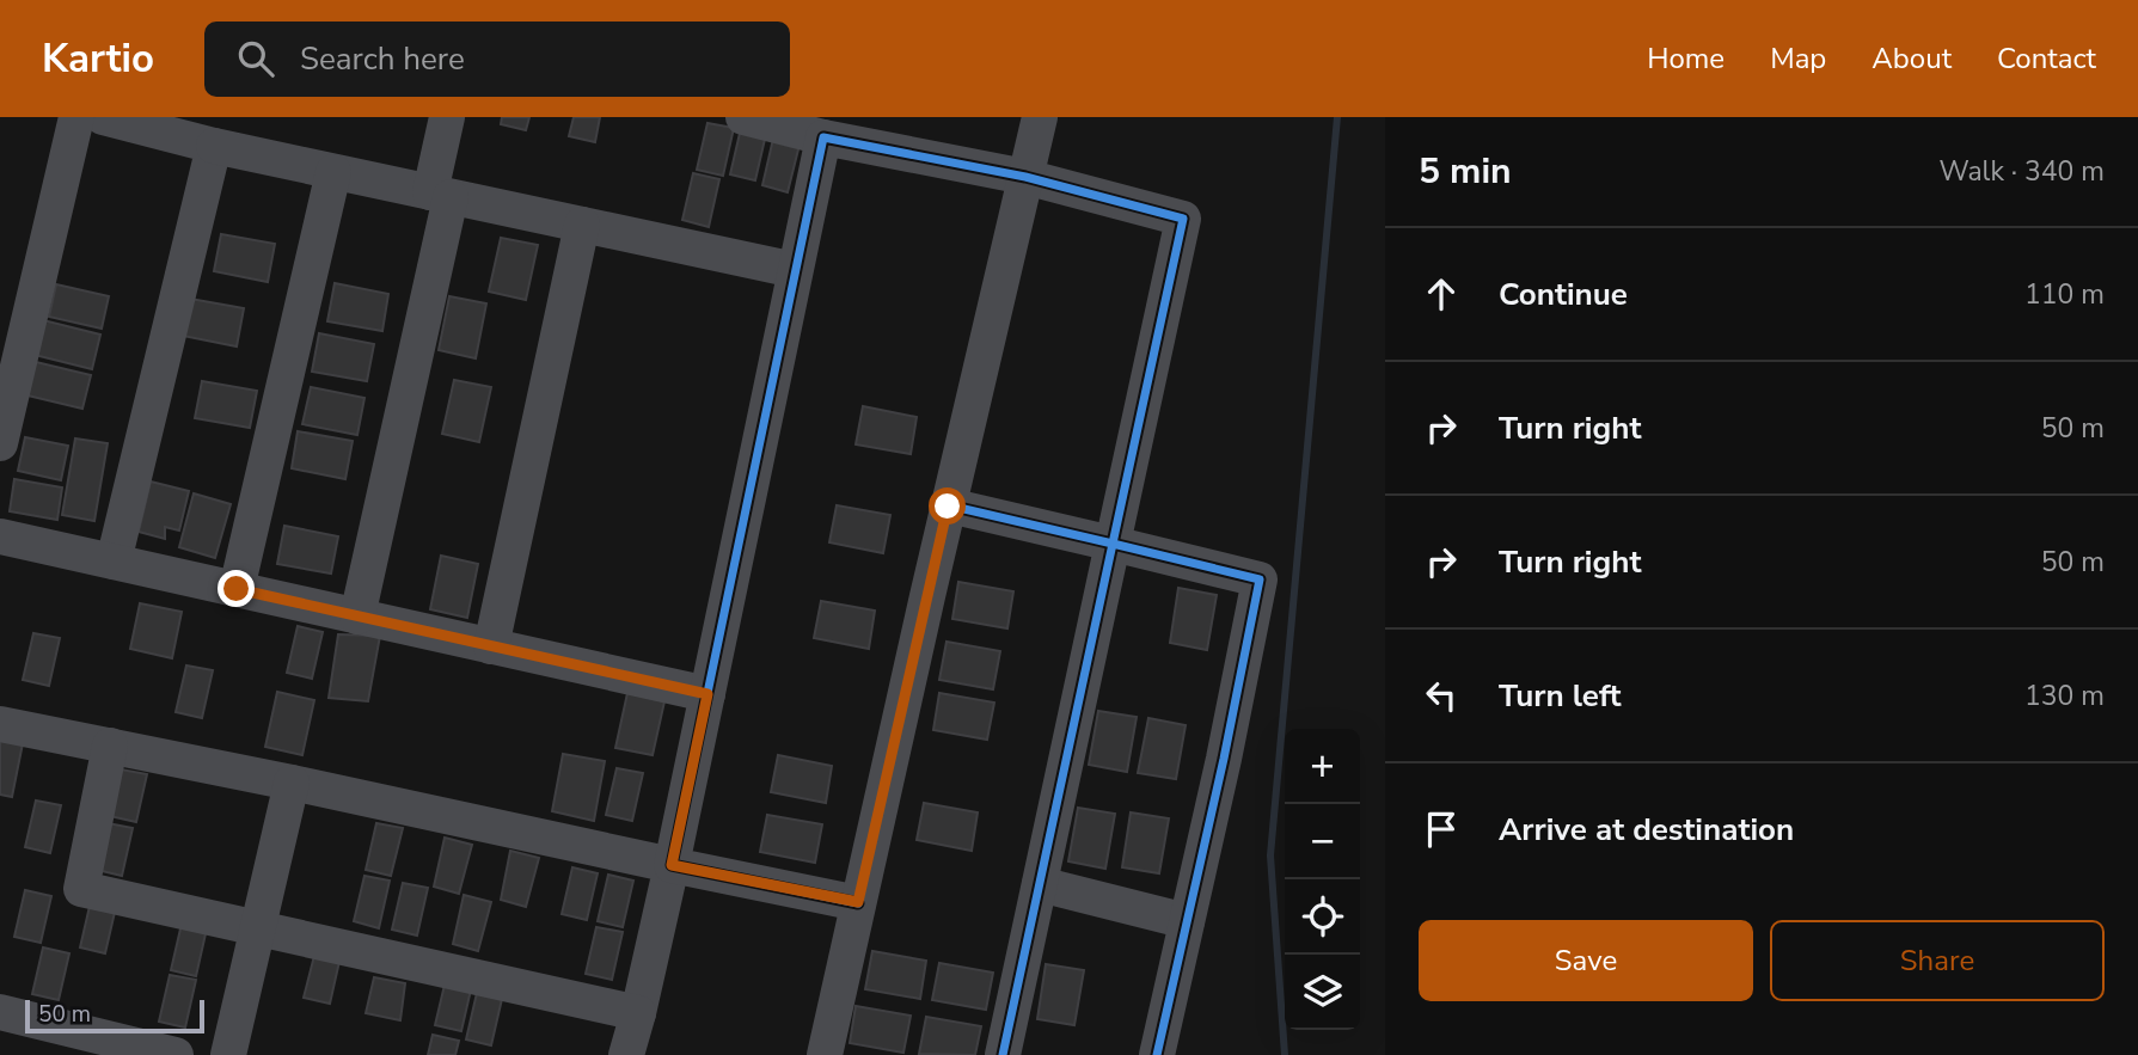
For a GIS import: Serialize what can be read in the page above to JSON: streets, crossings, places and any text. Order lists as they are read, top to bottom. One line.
{"scale_bar":"50 m","page":{"header":"Kartio","search":"Search here","nav":["Home","Map","About","Contact"],"heading":["5 min","Walk · 340 m"],"list":[["Continue","110 m"],["Turn right","50 m"],["Turn right","50 m"],["Turn left","130 m"],"Arrive at destination"],"map_buttons":["+","−"],"buttons":["Save","Share"],"scale":"50 m"}}
